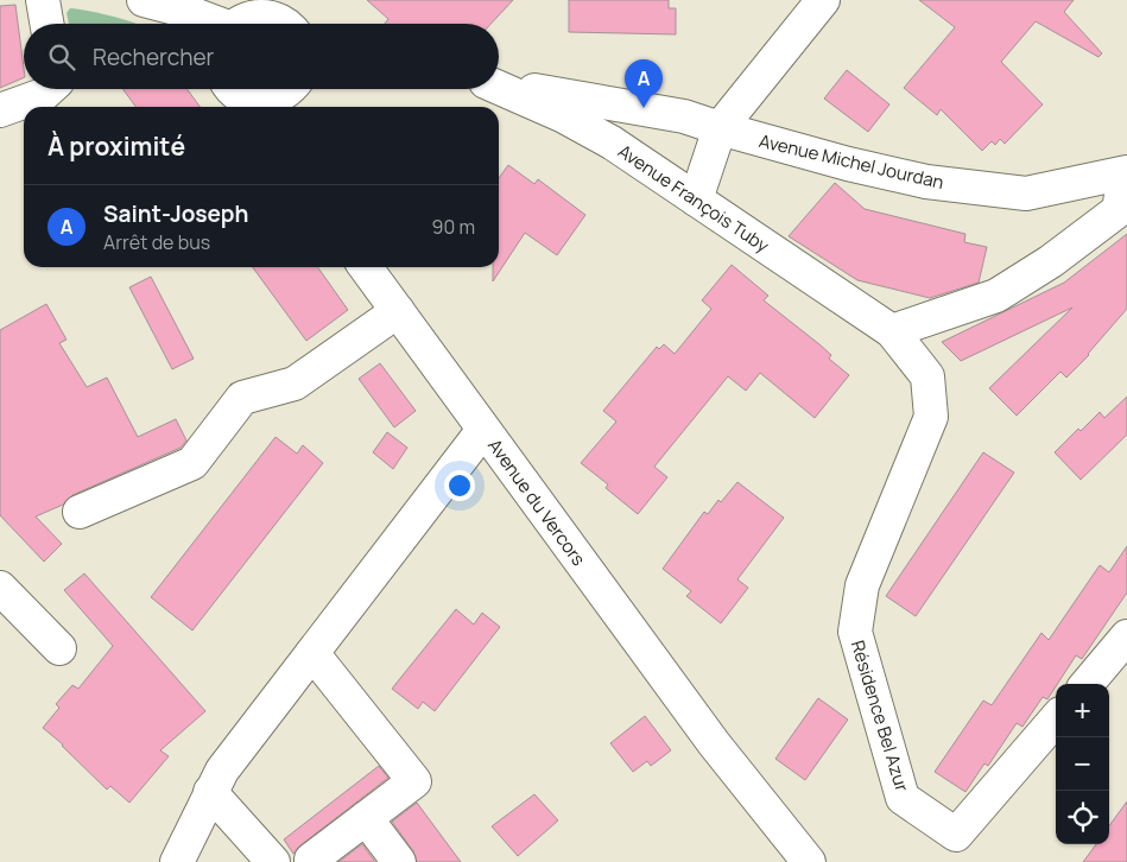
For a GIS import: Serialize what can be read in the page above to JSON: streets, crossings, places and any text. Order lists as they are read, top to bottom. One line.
{"streets":{"street":["Avenue Michel Jourdan","Avenue François Tuby","Avenue du Vercors","Résidence Bel Azur"]},"crossings":[["Avenue Michel Jourdan","Avenue François Tuby"],["Avenue Michel Jourdan","Résidence Bel Azur"],["Avenue François Tuby","Résidence Bel Azur"]],"page":{"search":"Rechercher","pins":"A","heading":"À proximité","list":[{"mark":"A","name":"Saint-Joseph","note":"Arrêt de bus","value":"90 m"}],"map_buttons":["+","−"]}}
